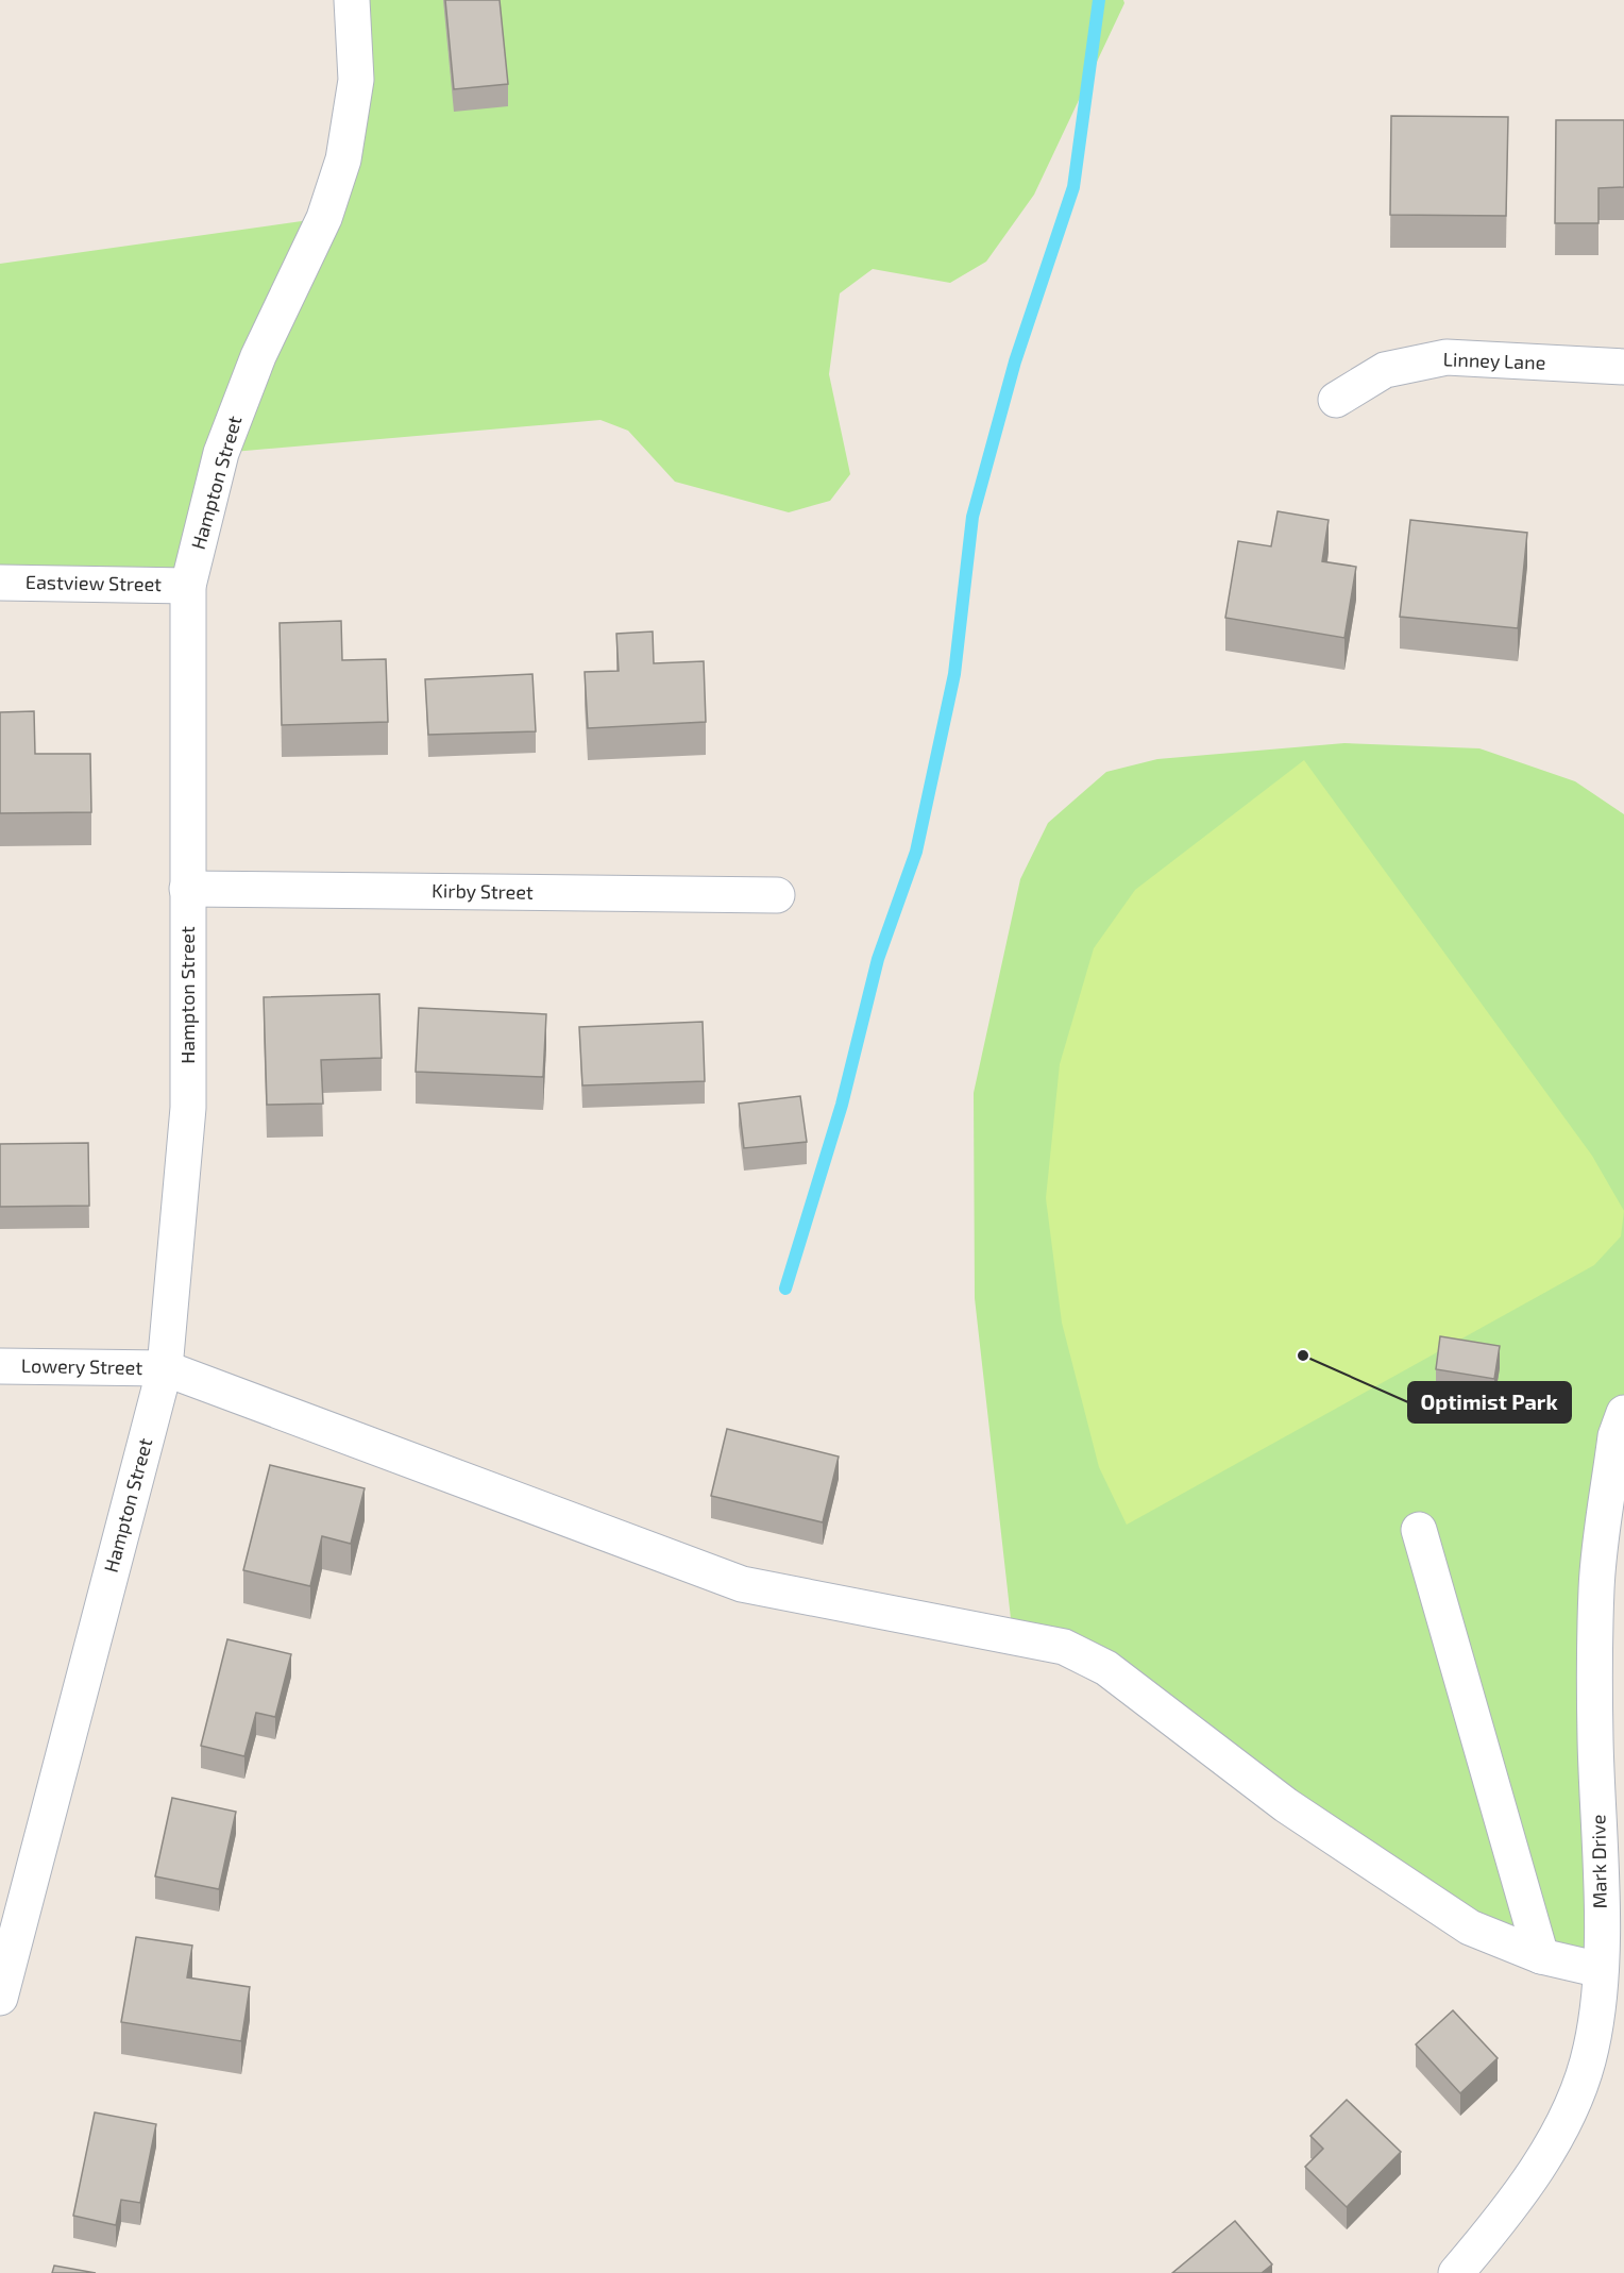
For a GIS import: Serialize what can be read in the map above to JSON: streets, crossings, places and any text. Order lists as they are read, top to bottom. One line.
{"streets":{"street":["Linney Lane","Hampton Street","Eastview Street","Kirby Street","Lowery Street","Mark Drive"]},"crossings":[["Hampton Street","Eastview Street"],["Hampton Street","Kirby Street"],["Hampton Street","Lowery Street"],["Lowery Street","Mark Drive"]],"places":["Optimist Park"]}
